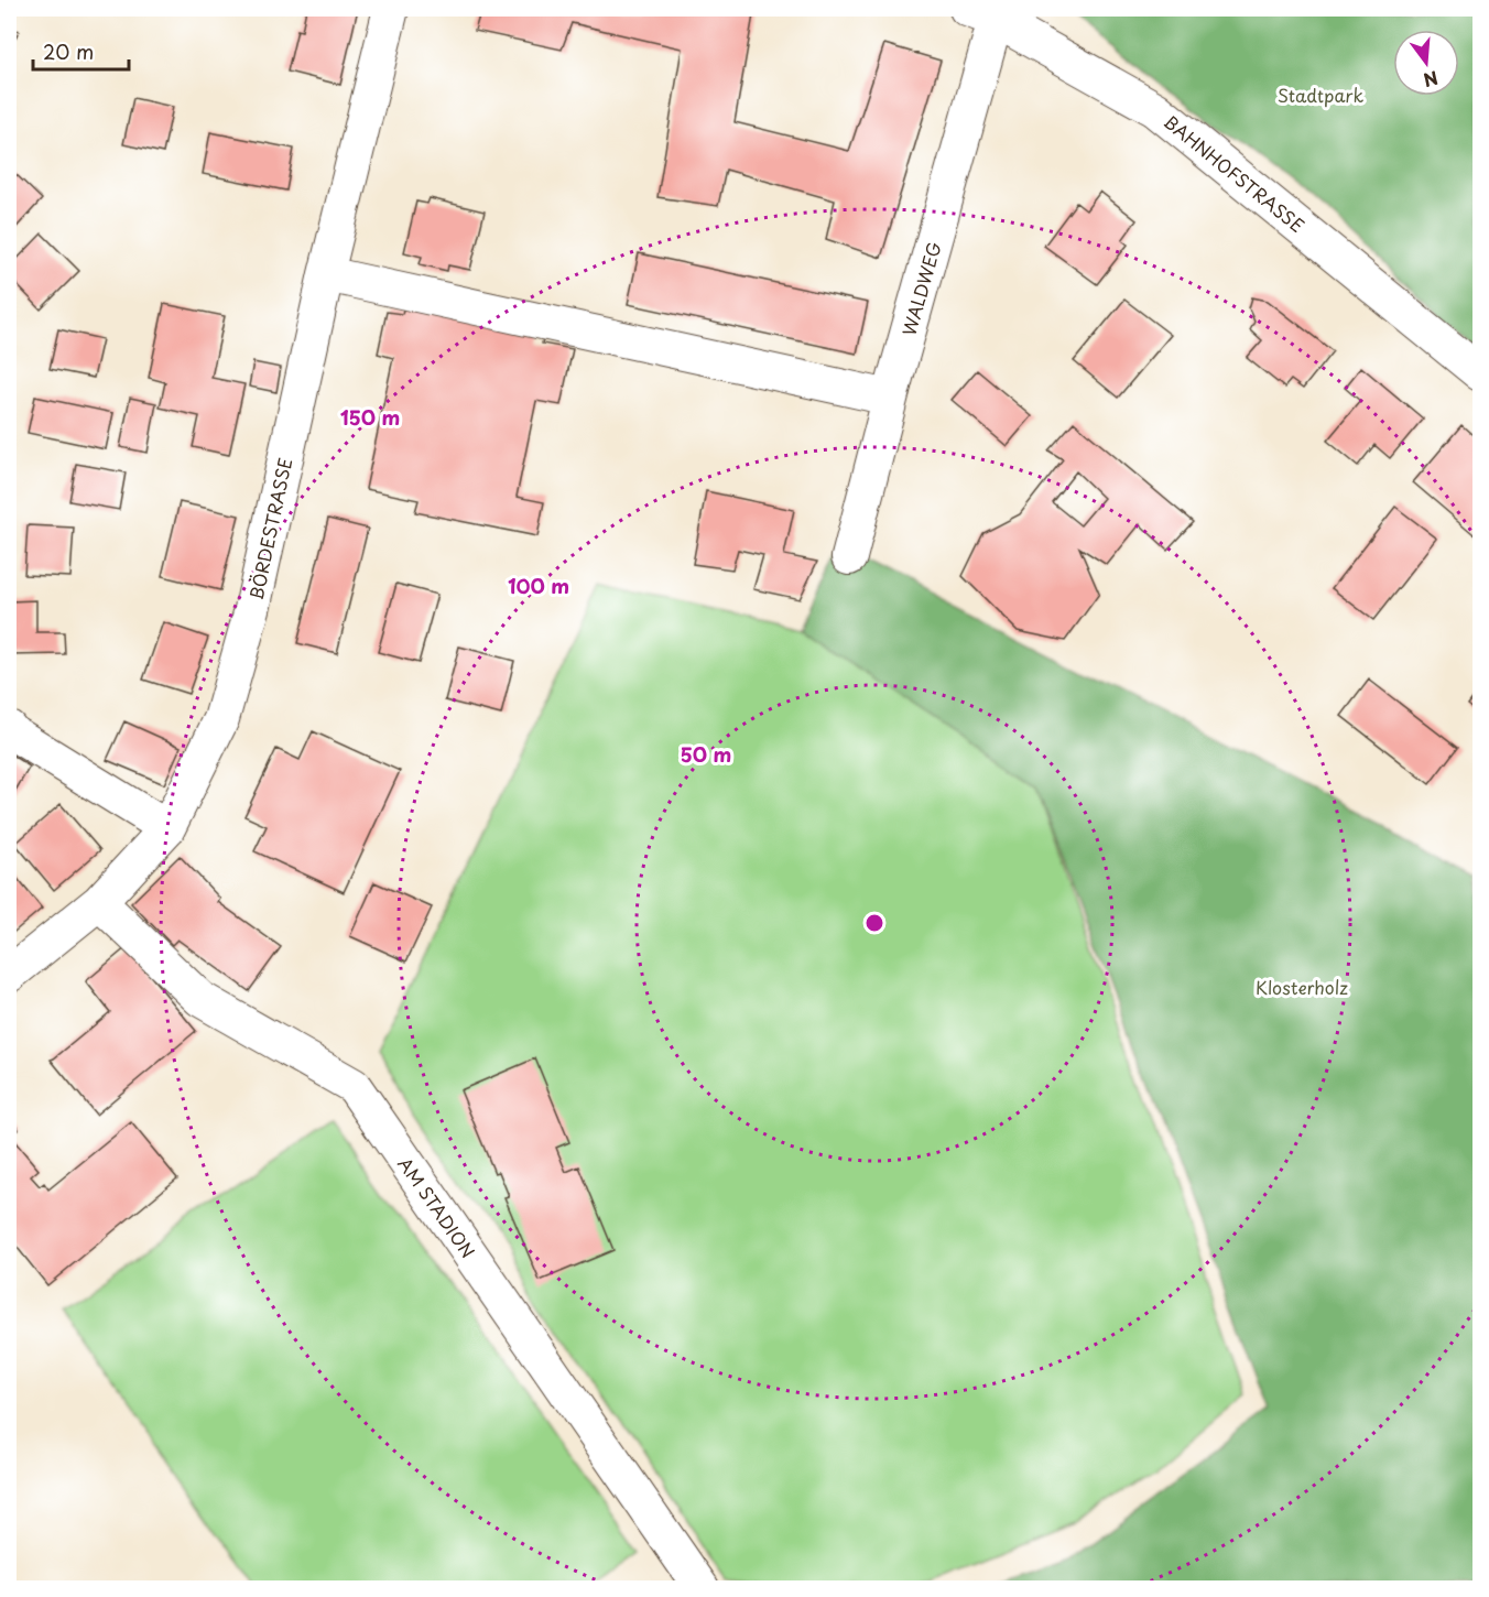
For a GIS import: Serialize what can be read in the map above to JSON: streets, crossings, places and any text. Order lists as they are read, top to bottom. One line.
{"streets":{"street":["BAHNHOFSTRASSE","WALDWEG","BÖRDESTRASSE","AM STADION"]},"crossings":[["BAHNHOFSTRASSE","WALDWEG"],["BÖRDESTRASSE","AM STADION"]],"parks":["Stadtpark","Klosterholz"],"scale_bar":"20 m","north":"bottom","rings":["150 m","100 m","50 m"]}
